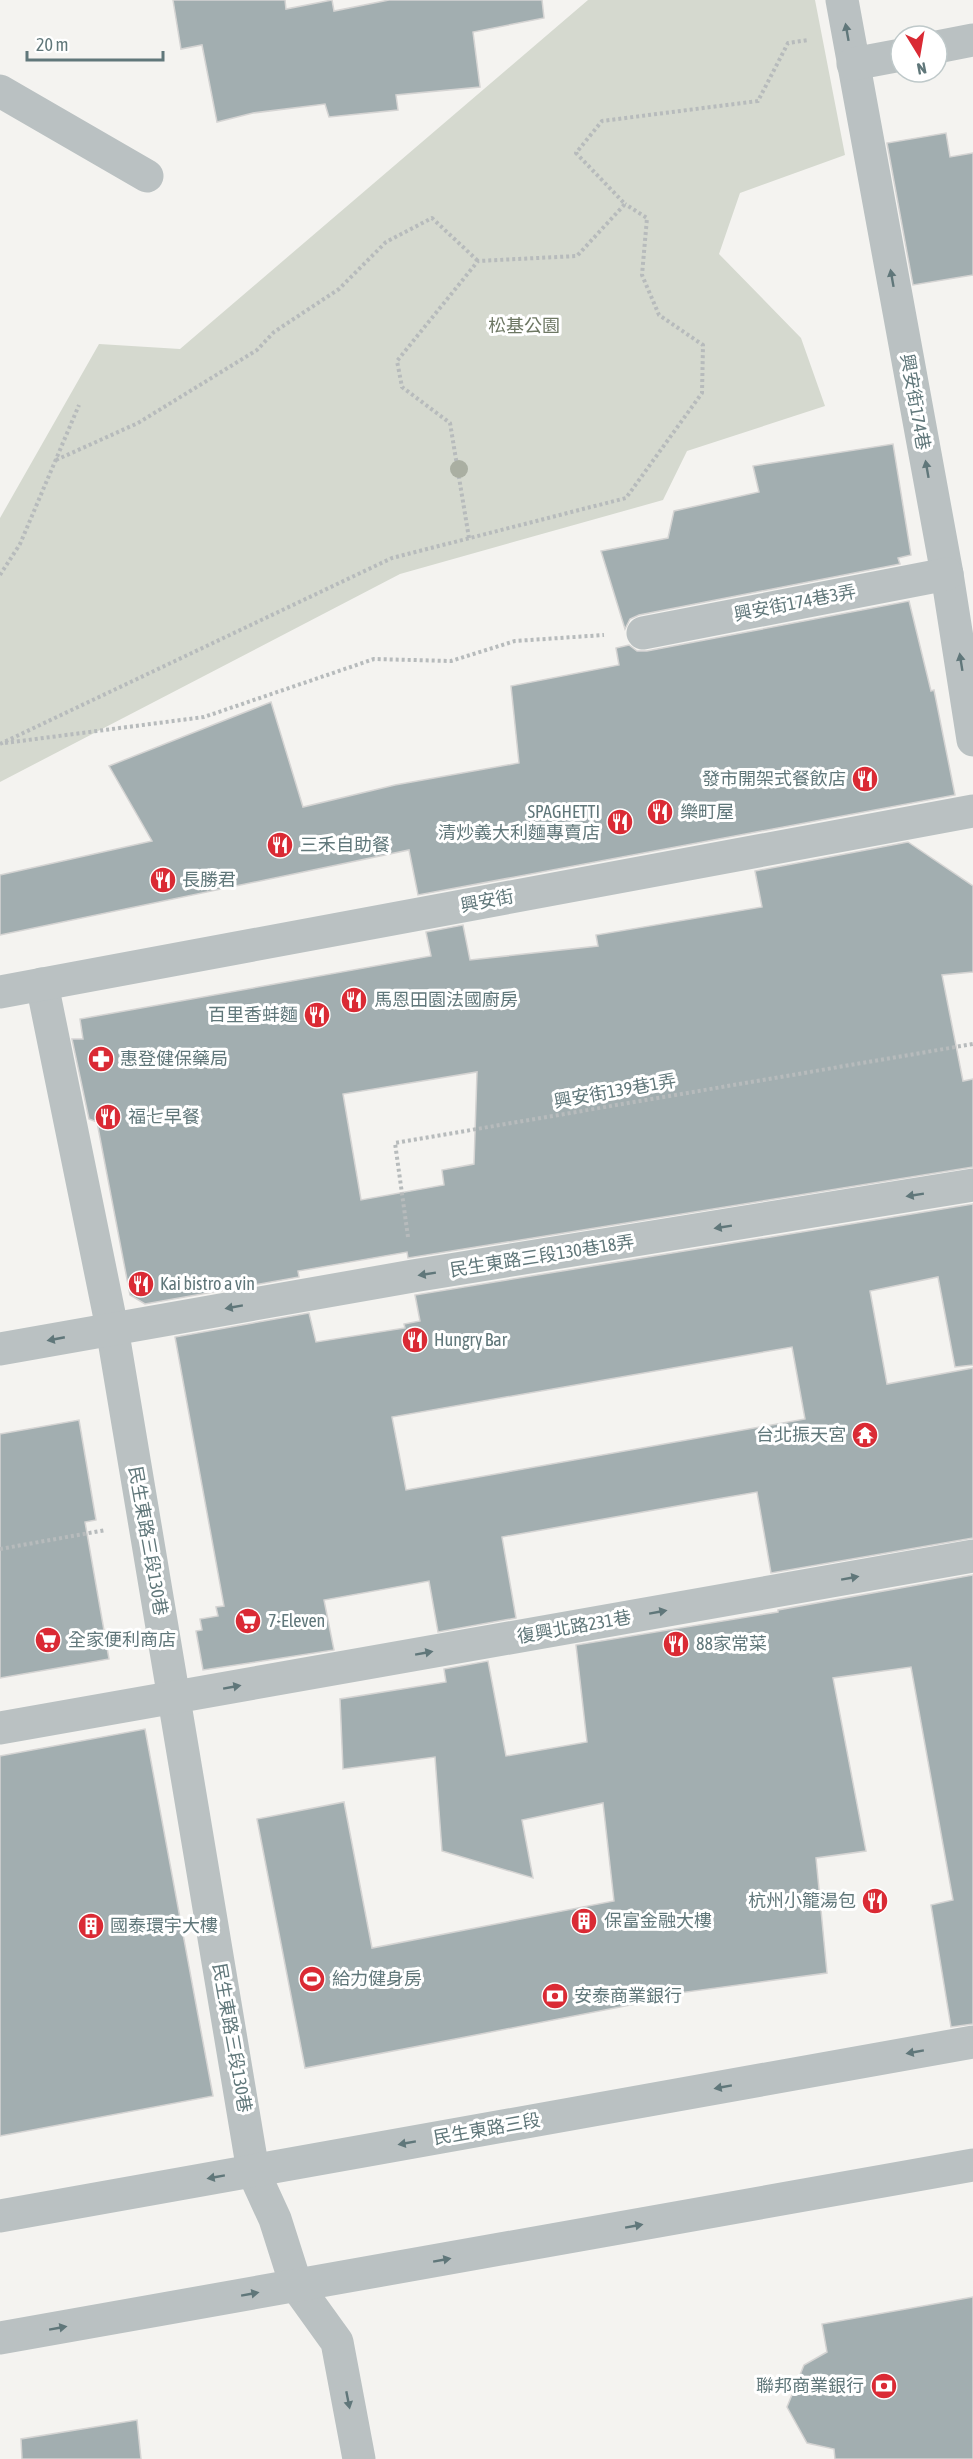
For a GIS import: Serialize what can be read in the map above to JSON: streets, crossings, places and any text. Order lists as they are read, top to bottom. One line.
{"streets":{"street":["興安街174巷","興安街174巷3弄","興安街","民生東路三段130巷18弄","民生東路三段130巷","復興北路231巷","民生東路三段"],"path":["興安街139巷1弄"]},"crossings":[["興安街174巷","興安街174巷3弄"],["興安街","民生東路三段130巷"],["興安街139巷1弄","民生東路三段130巷18弄"],["民生東路三段130巷18弄","民生東路三段130巷"],["民生東路三段130巷","復興北路231巷"],["民生東路三段130巷","民生東路三段"]],"one_way":["興安街174巷","民生東路三段130巷18弄","復興北路231巷"],"parks":["松基公園"],"places":{"restaurant":["發市開架式餐飲店","樂町屋","SPAGHETTI 清炒義大利麵專賣店","三禾自助餐","長勝君","馬恩田園法國廚房","百里香蚌麵","福七早餐","Kai bistro a vin","Hungry Bar","88家常菜","杭州小籠湯包"],"pharmacy":["惠登健保藥局"],"temple":["台北振天宮"],"supermarket":["7-Eleven","全家便利商店"],"building":["保富金融大樓","國泰環宇大樓"],"sports":["給力健身房"],"bank":["安泰商業銀行","聯邦商業銀行"]},"scale_bar":"20 m","north":"bottom"}
